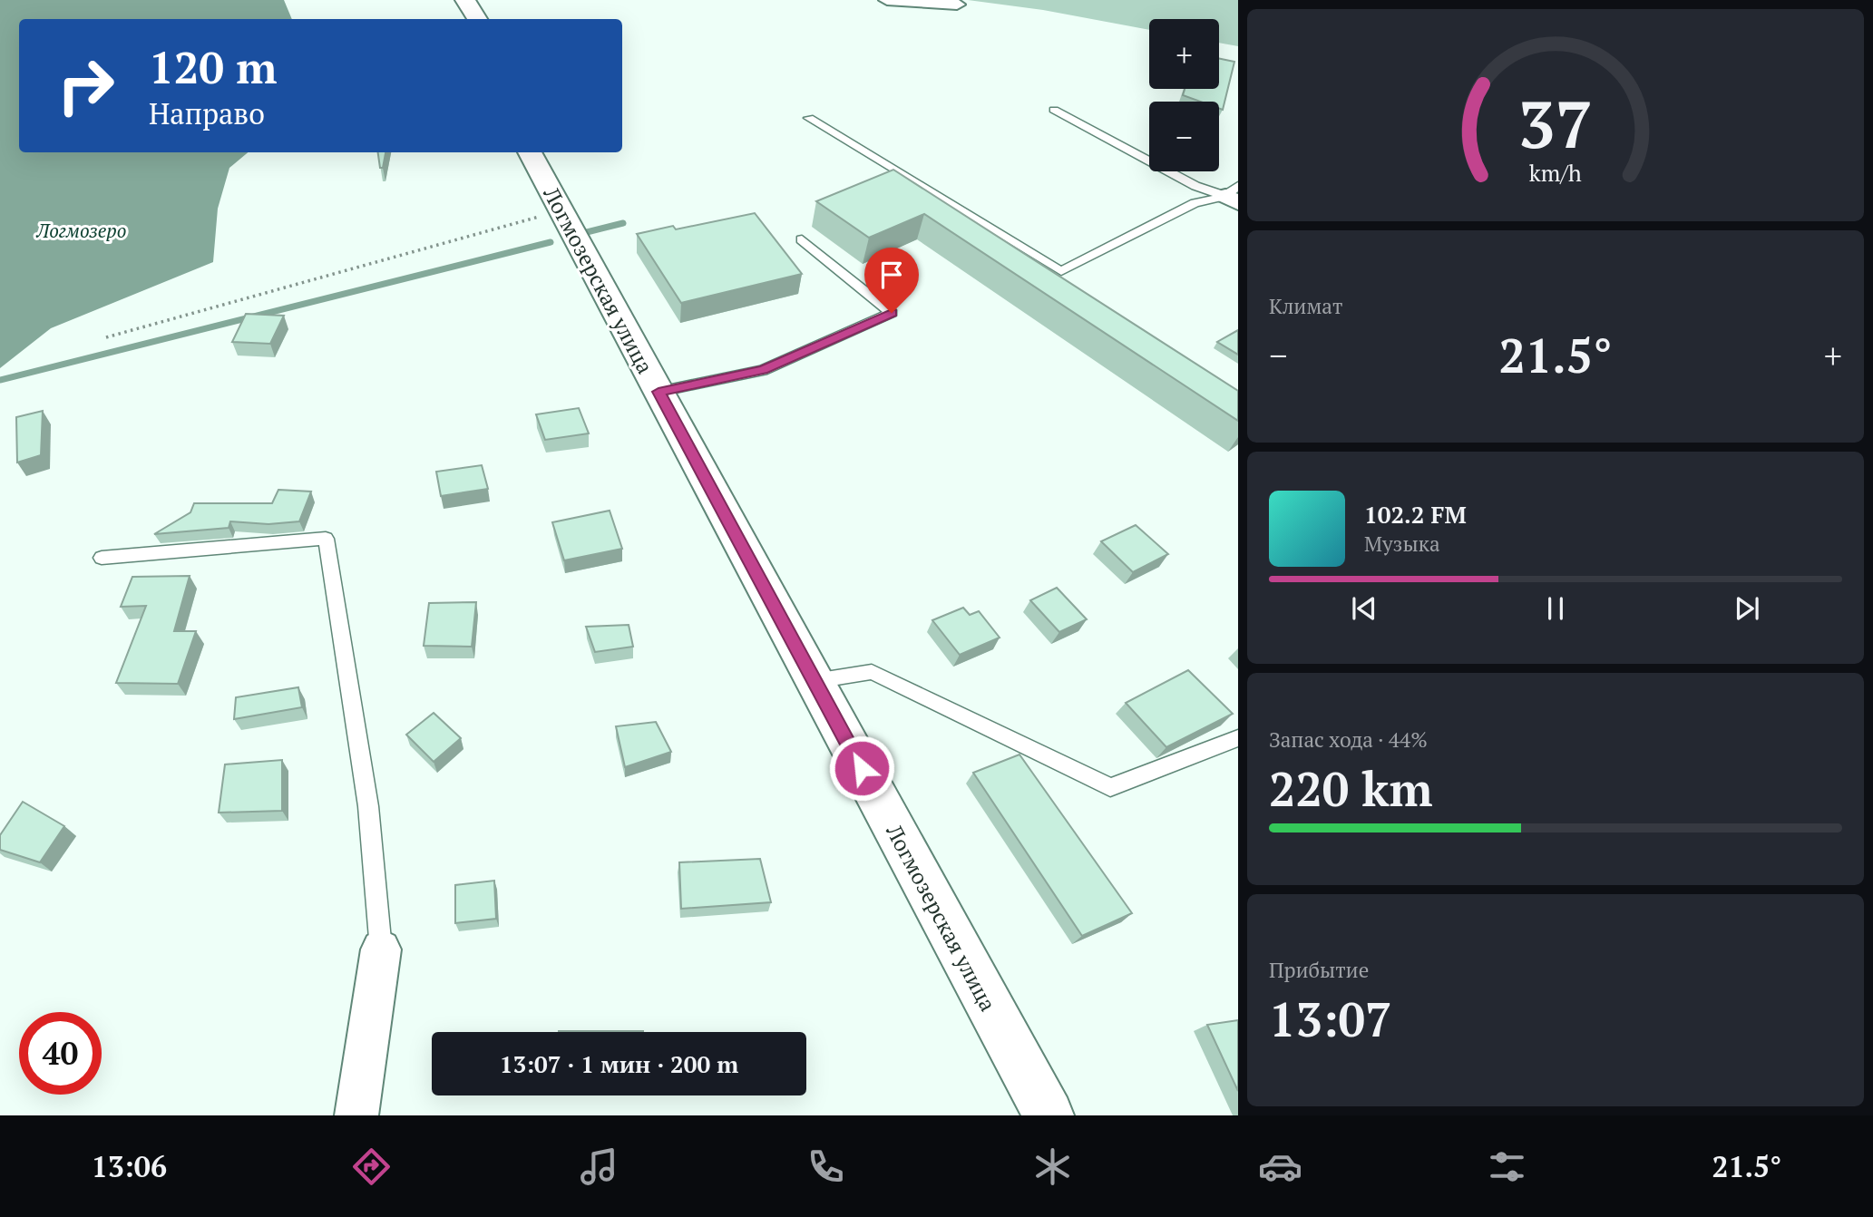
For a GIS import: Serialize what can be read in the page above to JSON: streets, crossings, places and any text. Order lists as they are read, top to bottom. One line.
{"streets":{"street":["Логмозерская улица"]},"water":["Логмозеро"],"page":{"map_buttons":["+","−"],"turn":["120 m","Направо"],"tile":["Климат",["Запас хода · 44%","220 km"],["Прибытие","13:07"]],"heat":["−","21.5°","+"],"song":["102.2 FM","Музыка"],"limit":"40","trip":"13:07 · 1 мин · 200 m","tabs":["13:06","21.5°"],"gauge":["37","km/h"]}}
